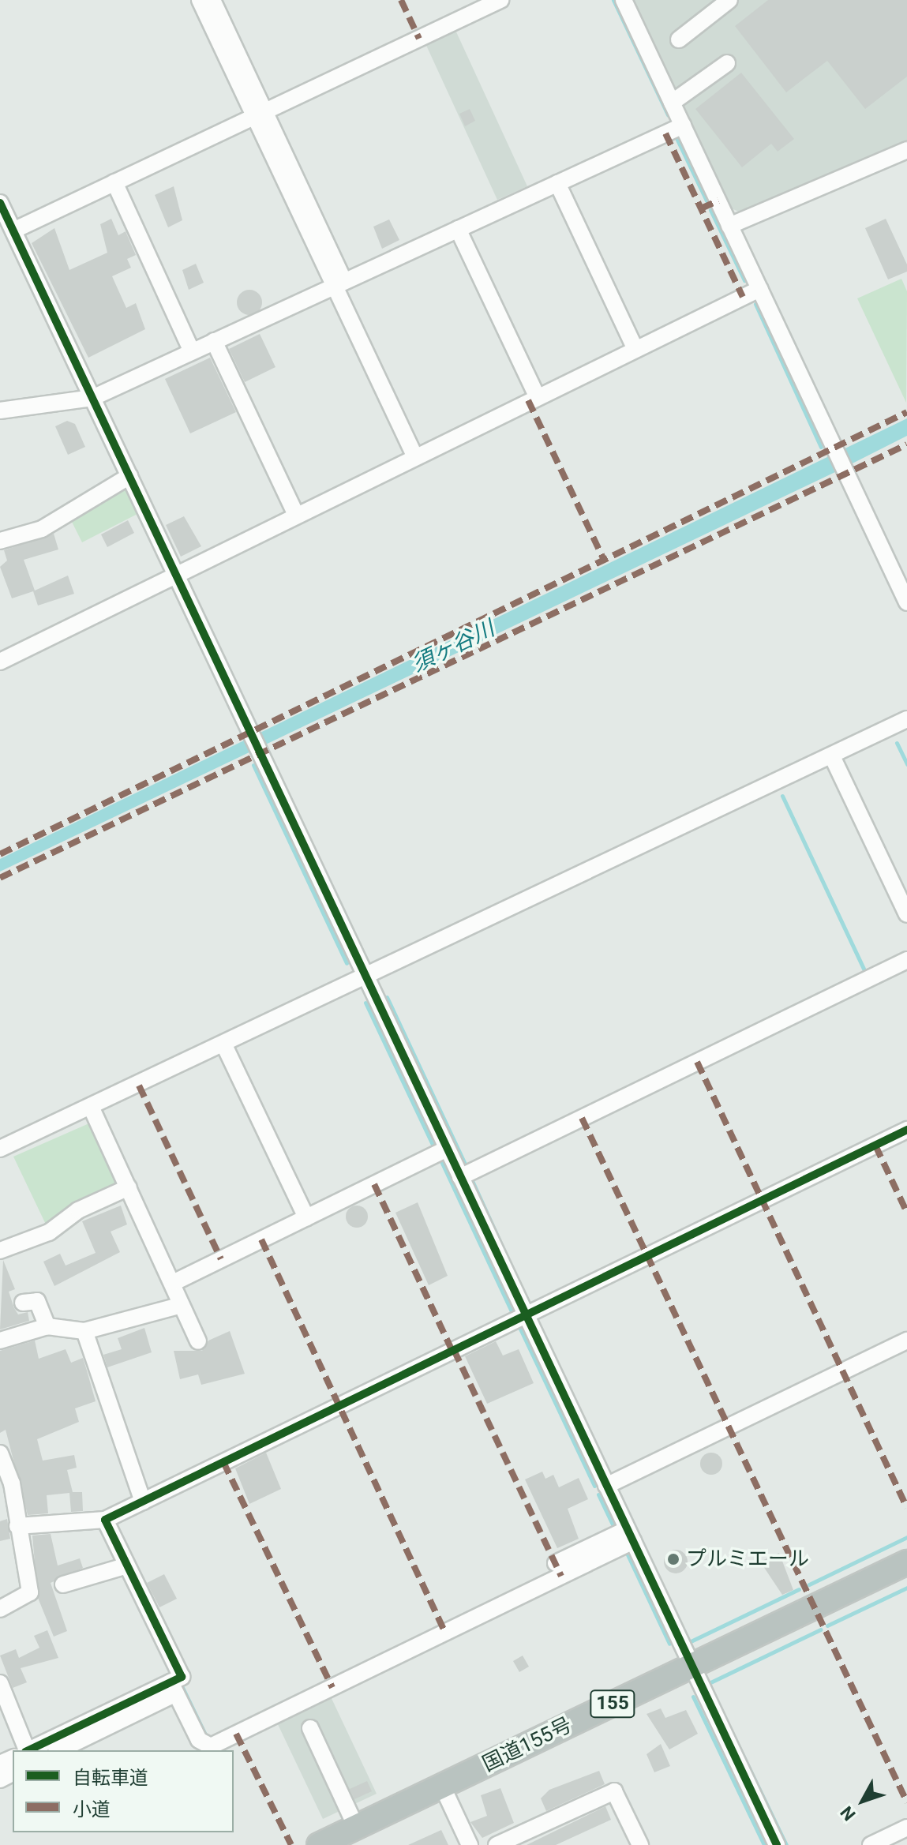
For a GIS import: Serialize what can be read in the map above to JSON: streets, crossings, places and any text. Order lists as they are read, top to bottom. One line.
{"streets":{"highway":["155","国道155号"]},"water":["須ヶ谷川"],"places":["プルミエール"],"legend":["自転車道","小道"],"north":"bottom left"}
